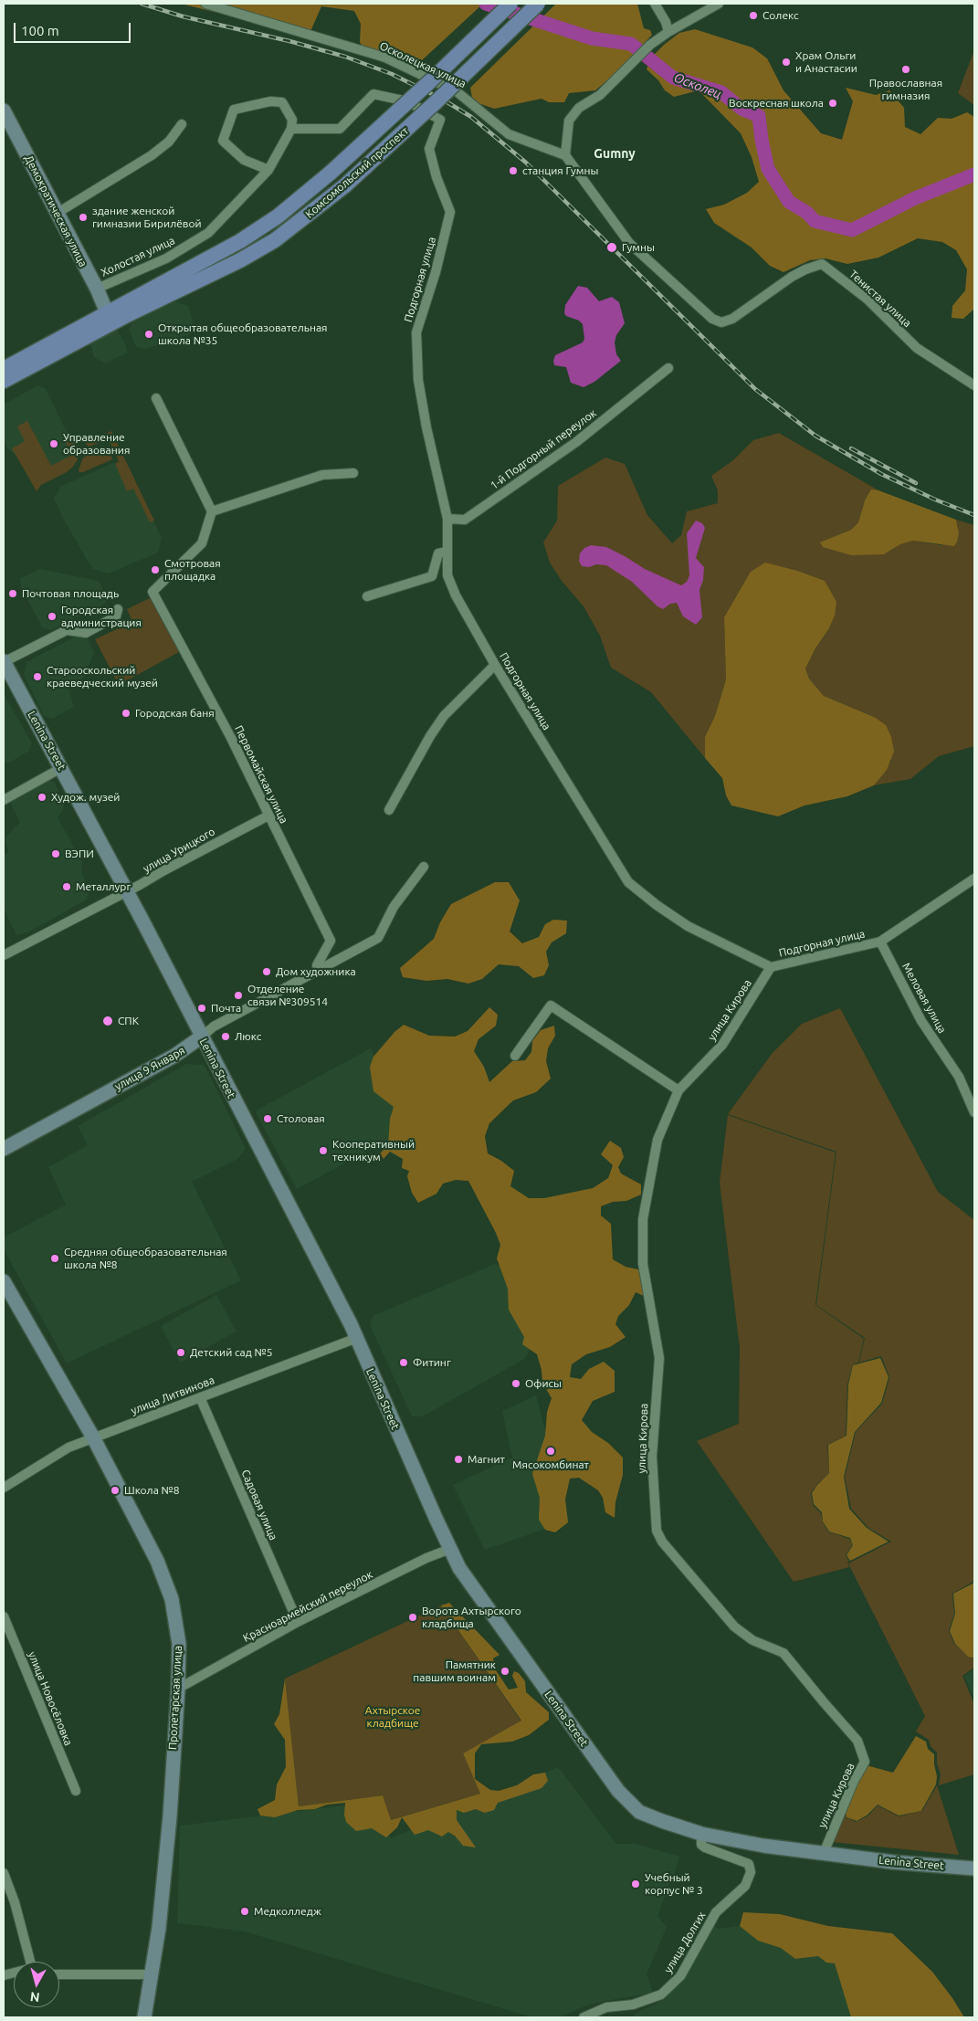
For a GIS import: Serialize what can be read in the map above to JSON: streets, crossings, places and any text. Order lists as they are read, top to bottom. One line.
{"streets":{"main road":["Комсомольский проспект","Демократическая улица","Lenina Street","улица 9 Января","Пролетарская улица"],"street":["Осколецкая улица","Холостая улица","Подгорная улица","Тенистая улица","1-й Подгорный переулок","Первомайская улица","улица Урицкого","Меловая улица","улица Кирова","улица Литвинова","Садовая улица","Красноармейский переулок","улица Новосёловка","улица Долгих"]},"crossings":[["Осколецкая улица","Тенистая улица"],["Комсомольский проспект","Демократическая улица"],["Демократическая улица","Холостая улица"],["Холостая улица","Подгорная улица"],["Подгорная улица","1-й Подгорный переулок"],["Подгорная улица","Меловая улица"],["Подгорная улица","улица Кирова"],["Lenina Street","улица Урицкого"],["Lenina Street","улица Кирова"],["Lenina Street","улица 9 Января"],["Lenina Street","улица Литвинова"],["Lenina Street","Красноармейский переулок"],["Lenina Street","улица Долгих"],["Первомайская улица","улица Урицкого"],["Первомайская улица","улица 9 Января"],["улица Литвинова","Садовая улица"],["улица Литвинова","Пролетарская улица"],["Садовая улица","Красноармейский переулок"],["Красноармейский переулок","Пролетарская улица"]],"districts":["Gumny"],"water":["Осколец"],"parks":["Ахтырское кладбище"],"places":["Солекс","Храм Ольги и Анастасии","Православная гимназия","Воскресная школа","станция Гумны","здание женской гимназии Бирилёвой","Гумны","Открытая общеобразовательная школа №35","Управление образования","Смотровая площадка","Почтовая площадь","Городская администрация","Старооскольский краеведческий музей","Городская баня","Худож. музей","ВЭПИ","Металлург","Дом художника","Отделение связи №309514","Почта","СПК","Люкс","Столовая","Кооперативный техникум","Средняя общеобразовательная школа №8","Детский сад №5","Фитинг","Офисы","Мясокомбинат","Магнит","Школа №8","Ворота Ахтырского кладбища","Памятник павшим воинам","Учебный корпус № 3","Медколледж"],"scale_bar":"100 m","north":"bottom"}
